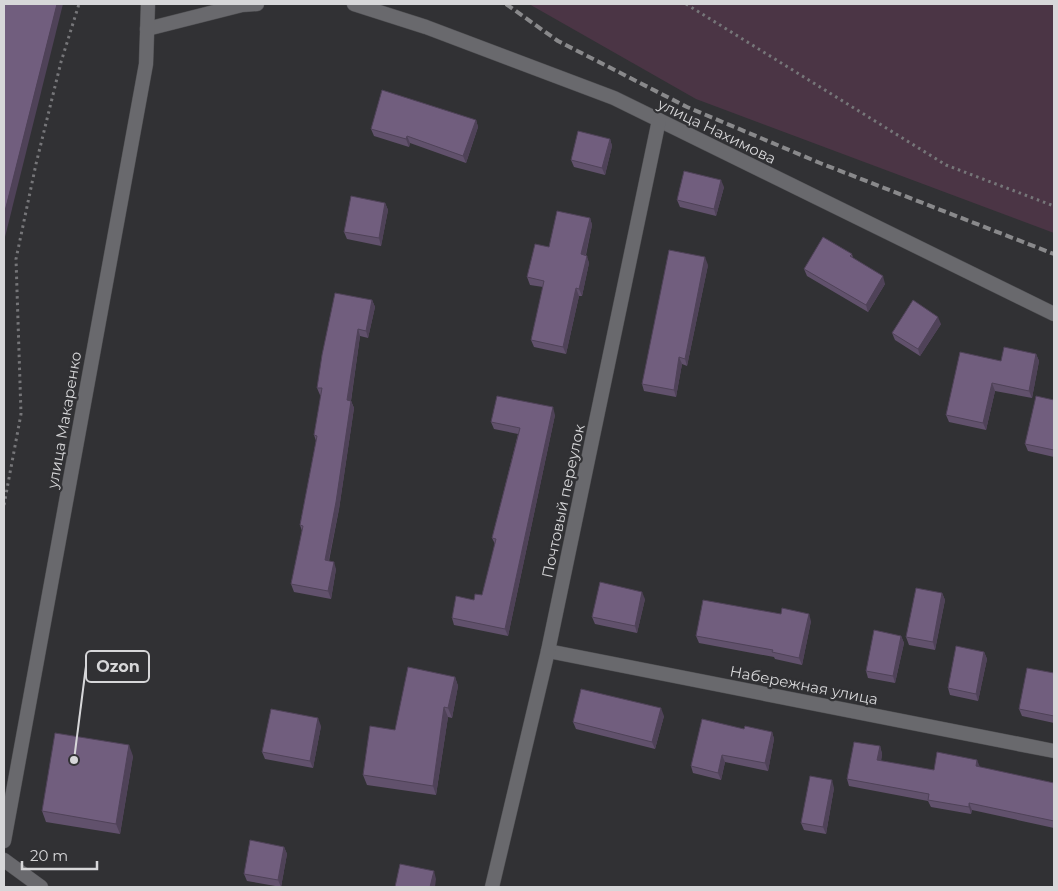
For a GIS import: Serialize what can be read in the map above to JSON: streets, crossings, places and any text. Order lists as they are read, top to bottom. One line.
{"streets":{"street":["улица Нахимова","улица Макаренко","Почтовый переулок","Набережная улица"]},"crossings":[["улица Нахимова","Почтовый переулок"],["Почтовый переулок","Набережная улица"]],"places":["Ozon"],"scale_bar":"20 m"}
